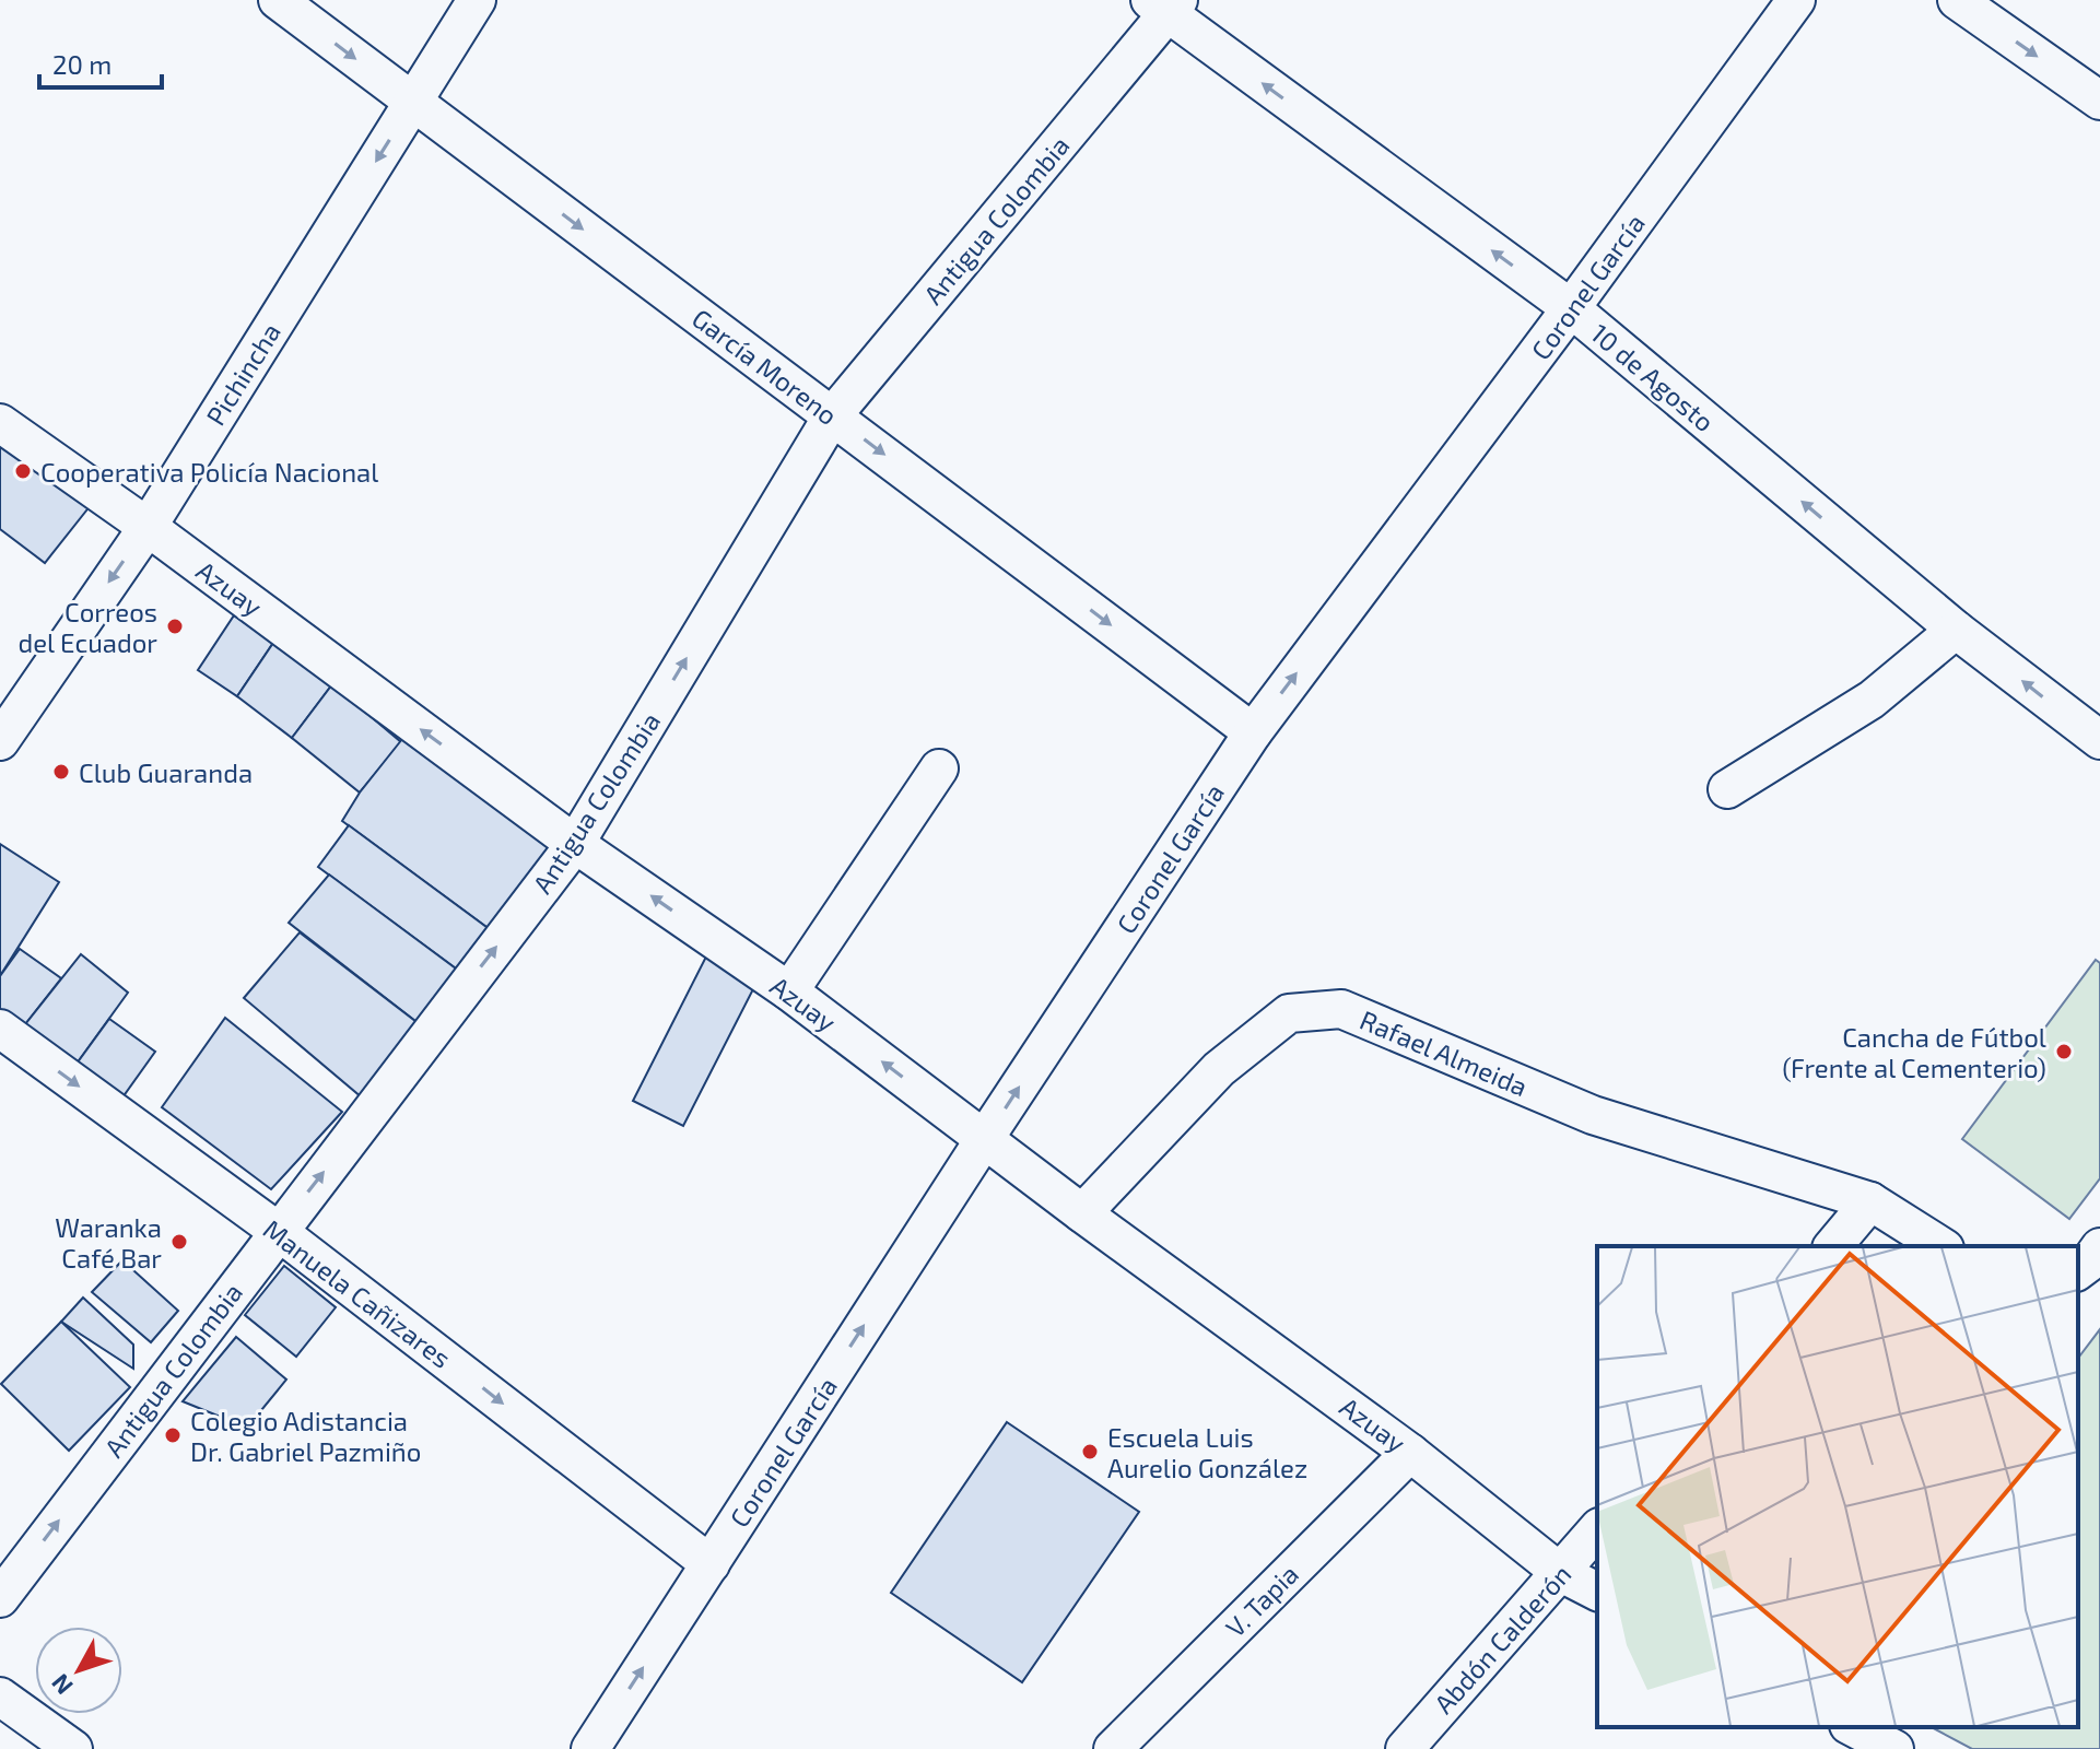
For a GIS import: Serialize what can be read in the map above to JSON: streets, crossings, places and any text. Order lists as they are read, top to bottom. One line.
{"streets":{"street":["Antigua Colombia","Coronel García","García Moreno","Pichincha","10 de Agosto","Azuay","Rafael Almeida","Manuela Cañizares","V. Tapia","Abdón Calderón"]},"crossings":[["Antigua Colombia","García Moreno"],["Antigua Colombia","10 de Agosto"],["Antigua Colombia","Azuay"],["Antigua Colombia","Manuela Cañizares"],["Coronel García","García Moreno"],["Coronel García","10 de Agosto"],["Coronel García","Azuay"],["Coronel García","Manuela Cañizares"],["García Moreno","Pichincha"],["Pichincha","Azuay"],["Azuay","Rafael Almeida"],["Azuay","V. Tapia"],["Azuay","Abdón Calderón"]],"one_way":["Antigua Colombia","Coronel García","García Moreno","Pichincha","10 de Agosto","Azuay","Manuela Cañizares"],"places":["Cooperativa Policía Nacional","Correos del Ecuador","Club Guaranda","Cancha de Fútbol (Frente al Cementerio)","Waranka Café Bar","Colegio Adistancia Dr. Gabriel Pazmiño","Escuela Luis Aurelio González"],"scale_bar":"20 m","north":"bottom left"}
